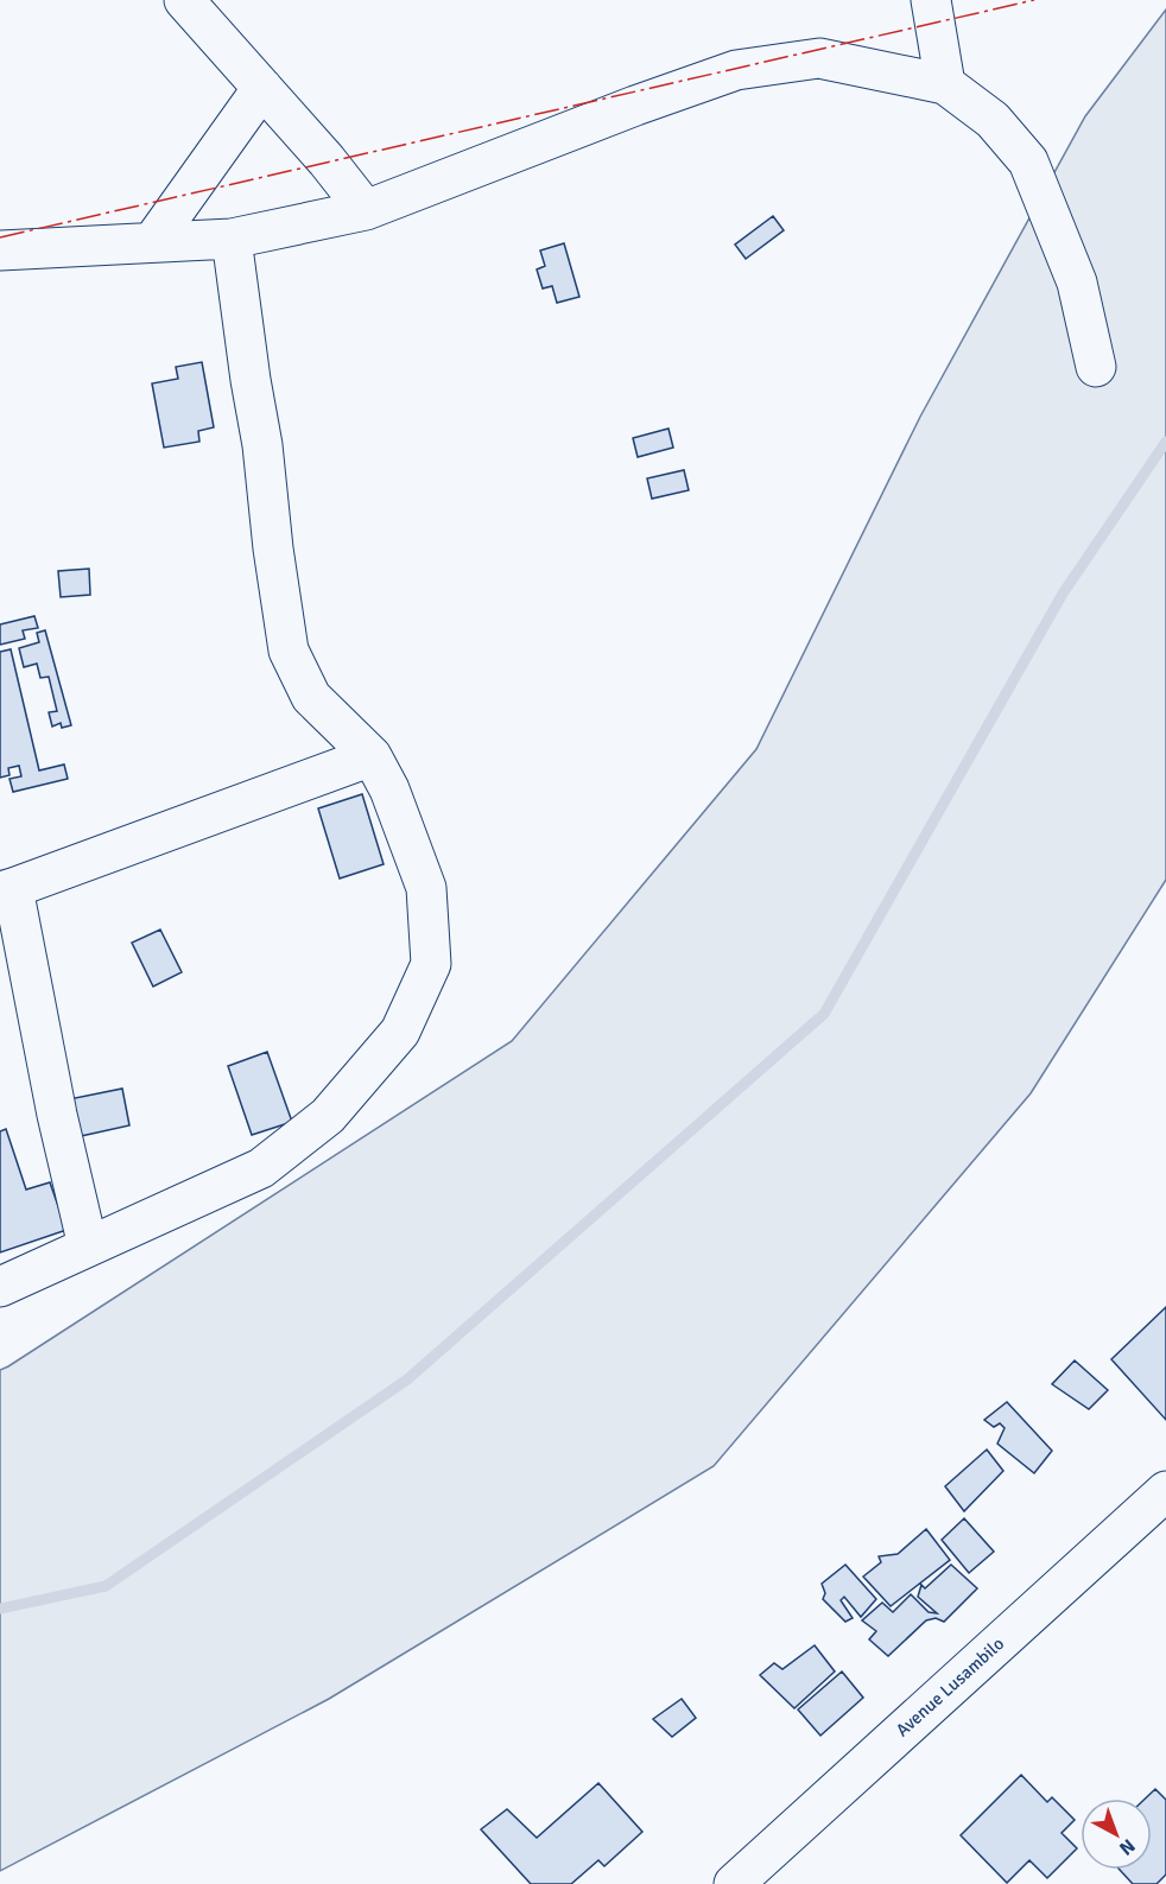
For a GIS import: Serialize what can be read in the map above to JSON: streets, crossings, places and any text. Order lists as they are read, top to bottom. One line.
{"streets":{"street":["Avenue Lusambilo"]},"north":"bottom right"}
